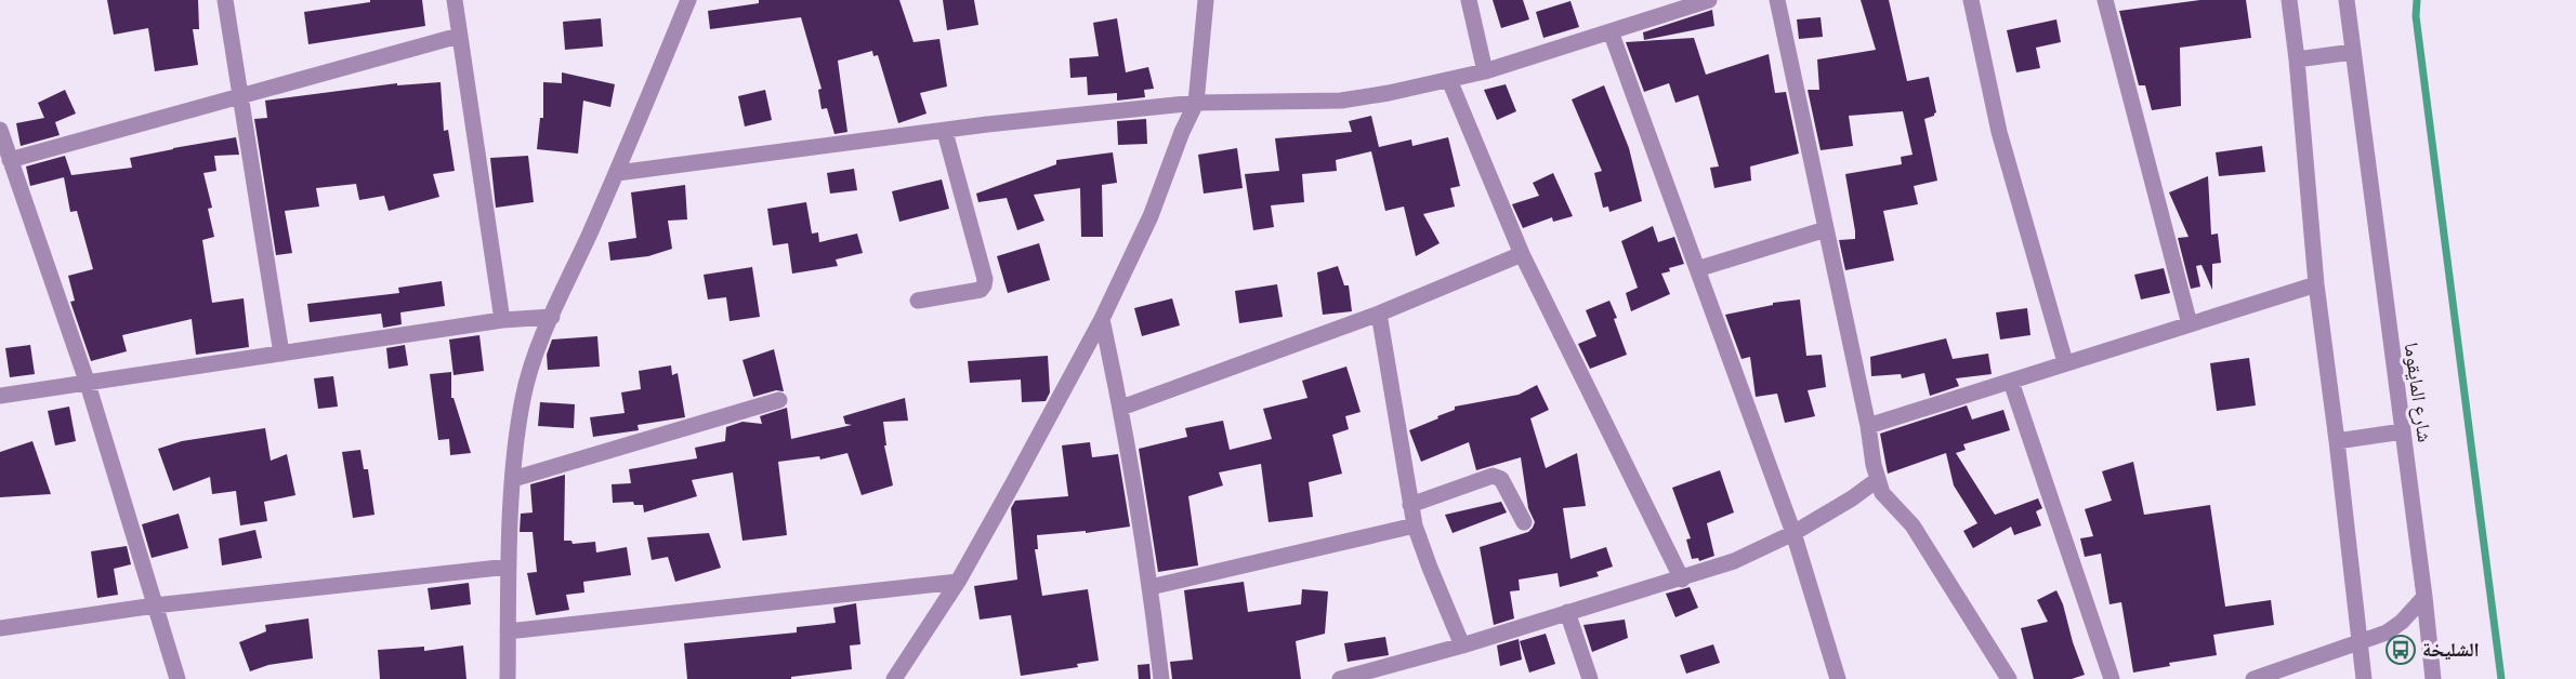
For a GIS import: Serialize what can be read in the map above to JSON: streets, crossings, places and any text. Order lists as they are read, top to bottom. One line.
{"streets":{"street":["شارع المايقوما"]},"places":{"bus stop":["الشليخة"]}}
